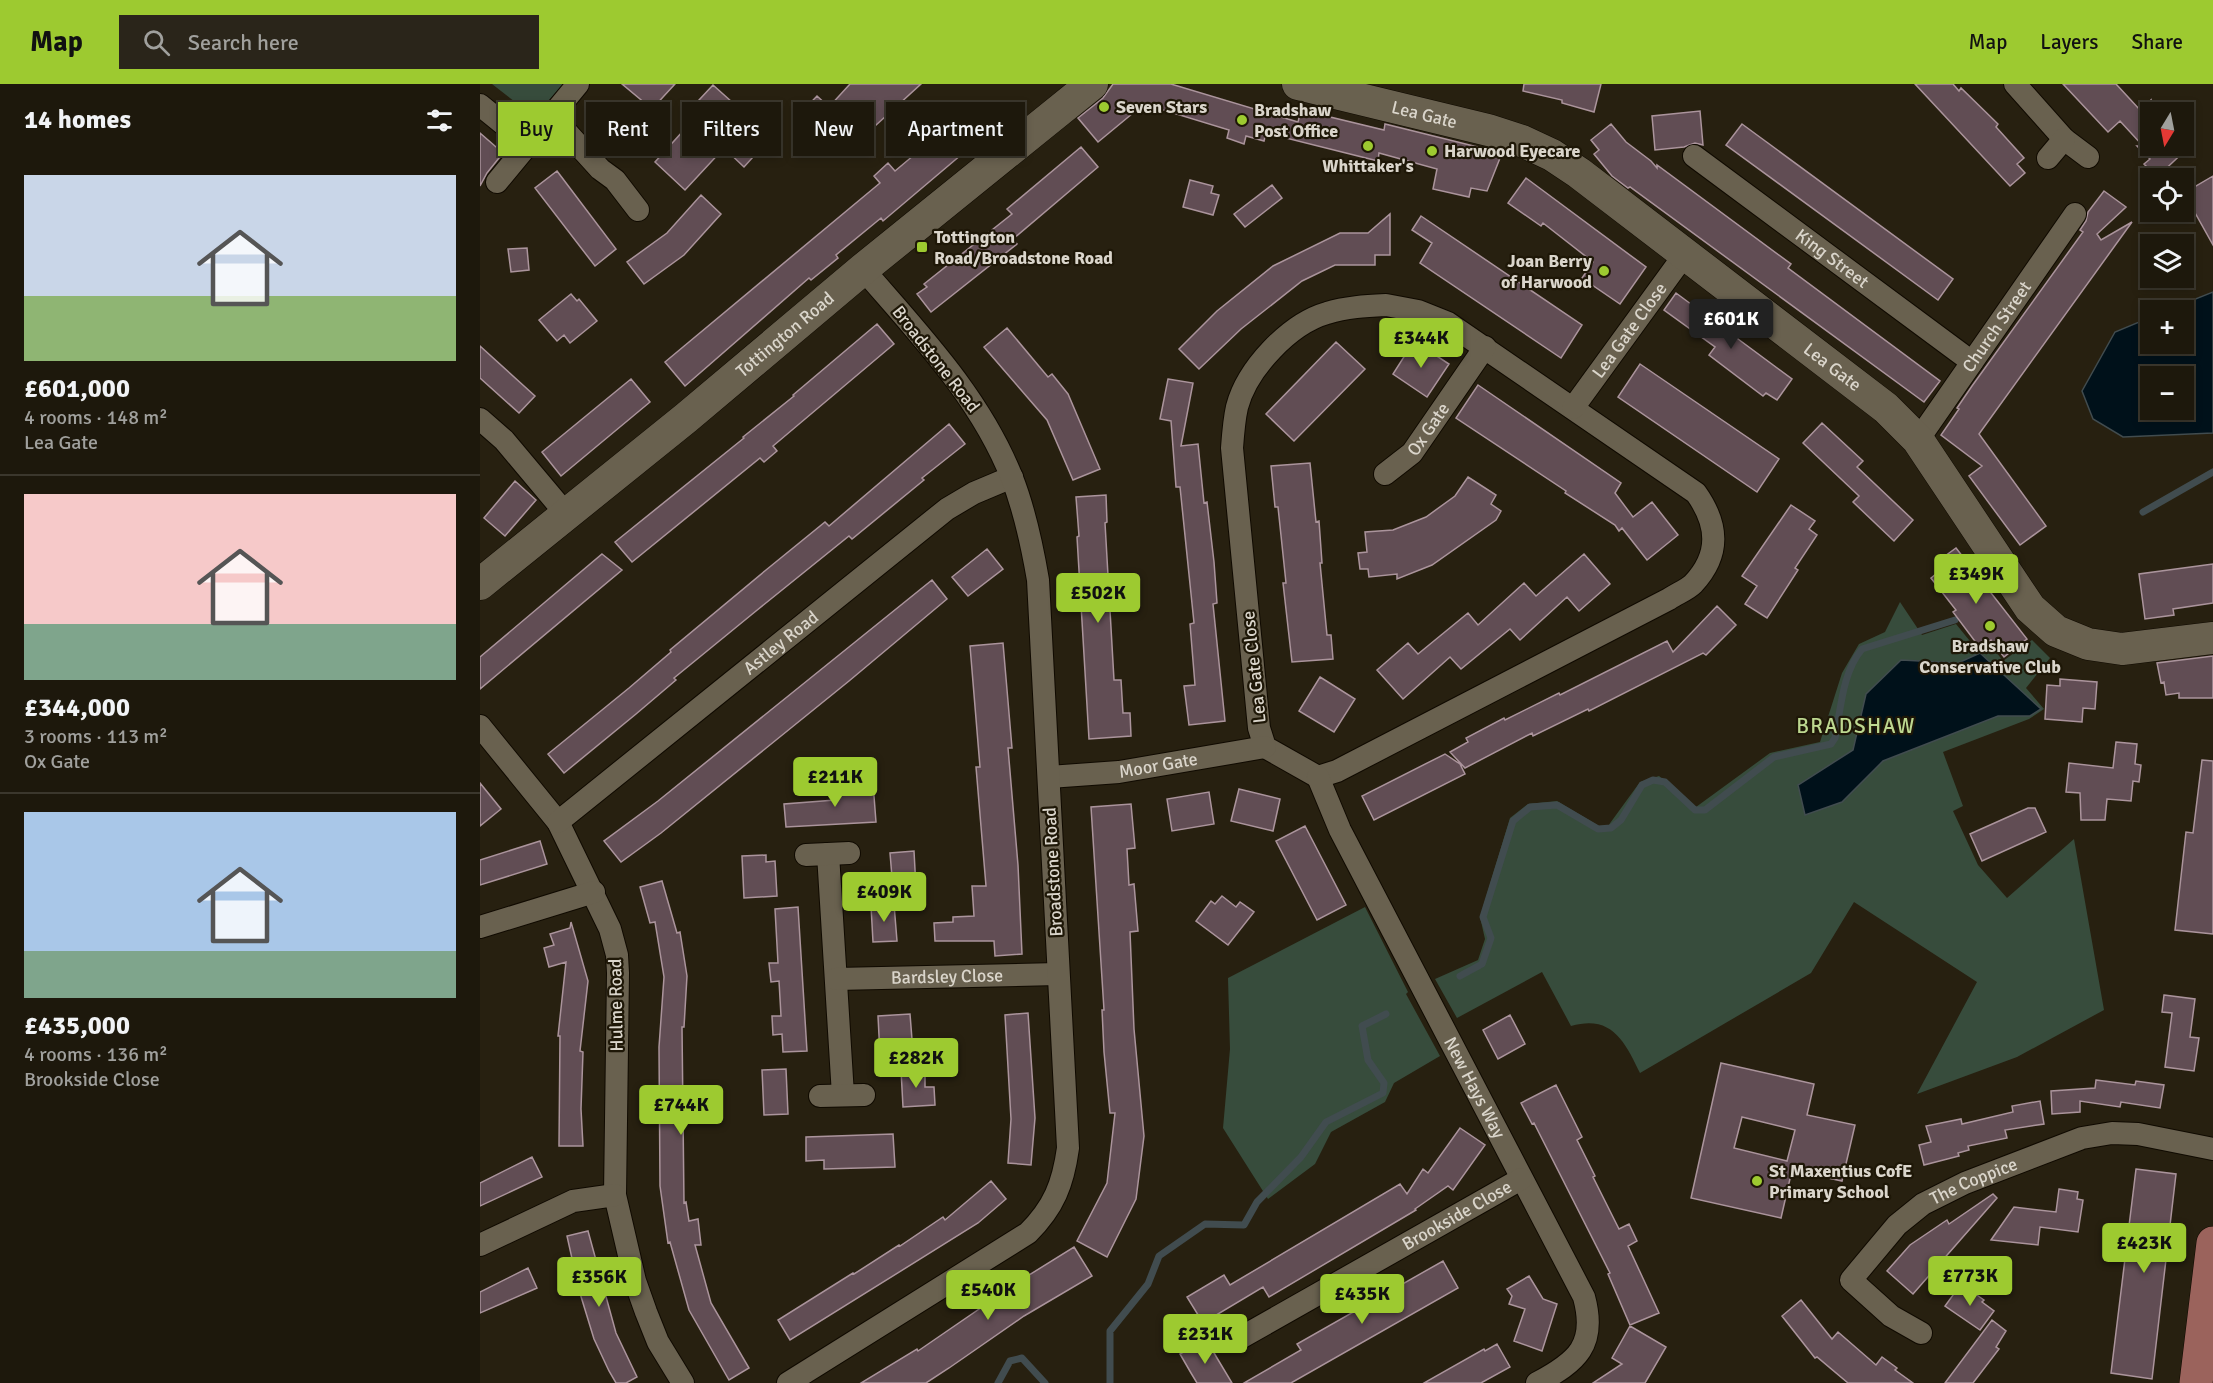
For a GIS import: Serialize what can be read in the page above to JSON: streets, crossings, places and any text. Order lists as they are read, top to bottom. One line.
{"streets":{"main road":["Lea Gate","Tottington Road"],"street":["King Street","Church Street","Lea Gate Close","Broadstone Road","Ox Gate","Astley Road","Moor Gate","Bardsley Close","Hulme Road","New Hays Way","The Coppice","Brookside Close"]},"crossings":[["Lea Gate","Church Street"],["Lea Gate","Lea Gate Close"],["King Street","Church Street"],["Lea Gate Close","Ox Gate"],["Lea Gate Close","Moor Gate"],["Lea Gate Close","New Hays Way"],["Tottington Road","Broadstone Road"],["Broadstone Road","Astley Road"],["Broadstone Road","Moor Gate"],["Broadstone Road","Bardsley Close"],["Astley Road","Hulme Road"],["New Hays Way","Brookside Close"]],"districts":["BRADSHAW"],"places":{"other":["Seven Stars","Bradshaw Post Office","Whittaker's","Harwood Eyecare","Joan Berry of Harwood","Bradshaw Conservative Club","St Maxentius CofE Primary School"],"transit":["Tottington Road/Broadstone Road"]},"north":"bottom","page":{"header":"Map","search":"Search here","nav":["Map","Layers","Share"],"heading":"14 homes","map_buttons":["+","−"],"chip":["Buy","Rent","Filters","New","Apartment"],"list":[{"name":"£601,000","note":"4 rooms · 148 m² · Lea Gate"},{"name":"£344,000","note":"3 rooms · 113 m² · Ox Gate"},{"name":"£435,000","note":"4 rooms · 136 m² · Brookside Close"}],"price":["£601K","£344K","£349K","£502K","£211K","£409K","£282K","£744K","£423K","£773K","£356K","£540K","£435K","£231K"]}}
